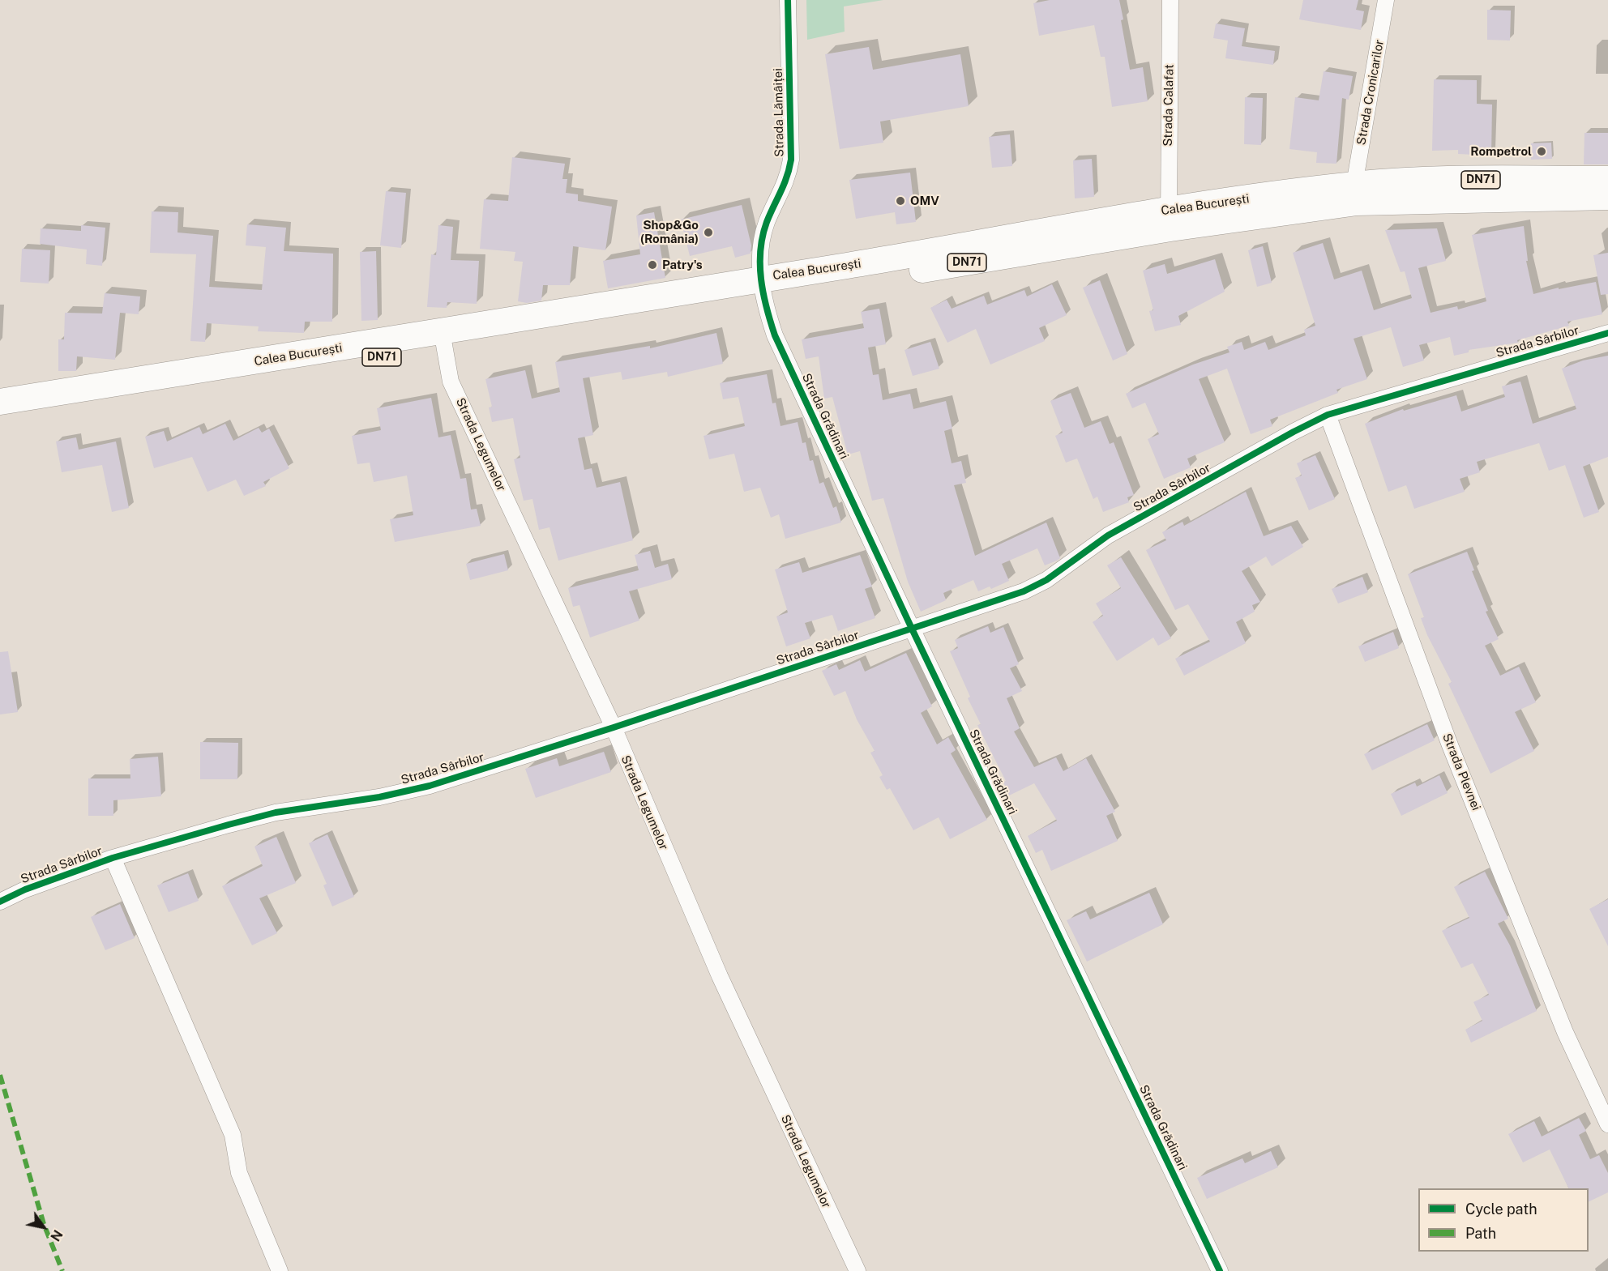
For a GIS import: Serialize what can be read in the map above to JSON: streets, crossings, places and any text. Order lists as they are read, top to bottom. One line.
{"streets":{"main road":["DN71","Calea București"],"street":["Strada Cronicarilor","Strada Calafat","Strada Lămâiței","Strada Sârbilor","Strada Grădinari","Strada Legumelor","Strada Plevnei"]},"crossings":[["Strada Cronicarilor","Calea București"],["Strada Calafat","Calea București"],["Strada Lămâiței","Calea București"],["Strada Lămâiței","Strada Grădinari"],["Calea București","Strada Grădinari"],["Calea București","Strada Legumelor"],["Strada Sârbilor","Strada Grădinari"],["Strada Sârbilor","Strada Legumelor"],["Strada Sârbilor","Strada Plevnei"]],"places":["Rompetrol","OMV","Shop&Go (România)","Patry's"],"legend":["Cycle path","Path"],"north":"bottom right"}
